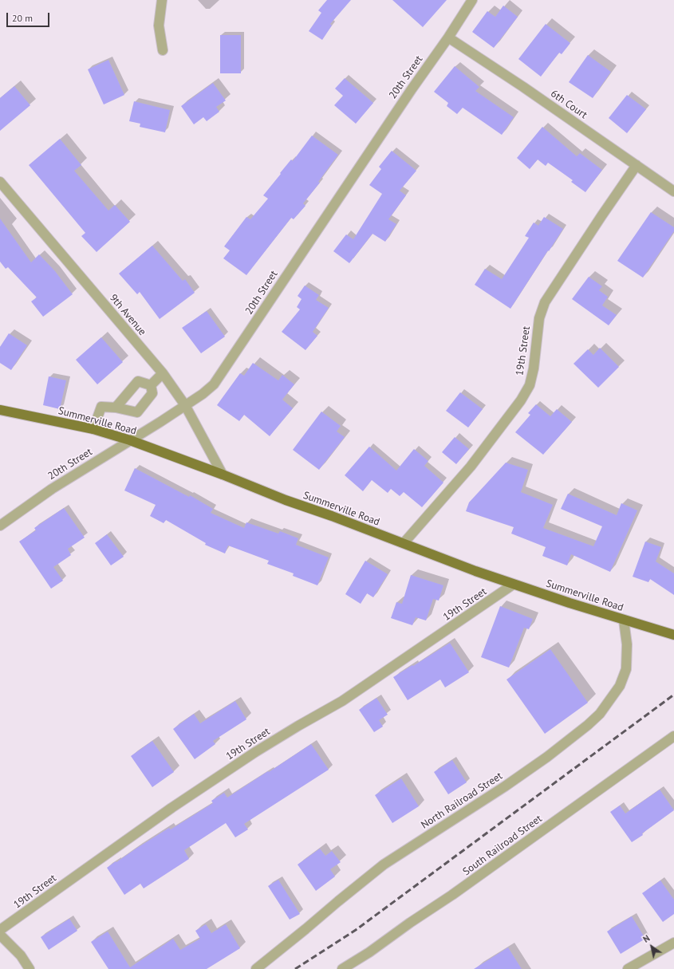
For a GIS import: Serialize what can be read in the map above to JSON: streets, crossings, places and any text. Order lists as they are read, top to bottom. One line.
{"streets":{"main road":["Summerville Road"],"street":["20th Street","6th Court","9th Avenue","19th Street","North Railroad Street","South Railroad Street"]},"crossings":[["20th Street","6th Court"],["20th Street","9th Avenue"],["20th Street","Summerville Road"],["6th Court","19th Street"],["9th Avenue","Summerville Road"],["19th Street","Summerville Road"],["Summerville Road","North Railroad Street"]],"scale_bar":"20 m","north":"top left"}
